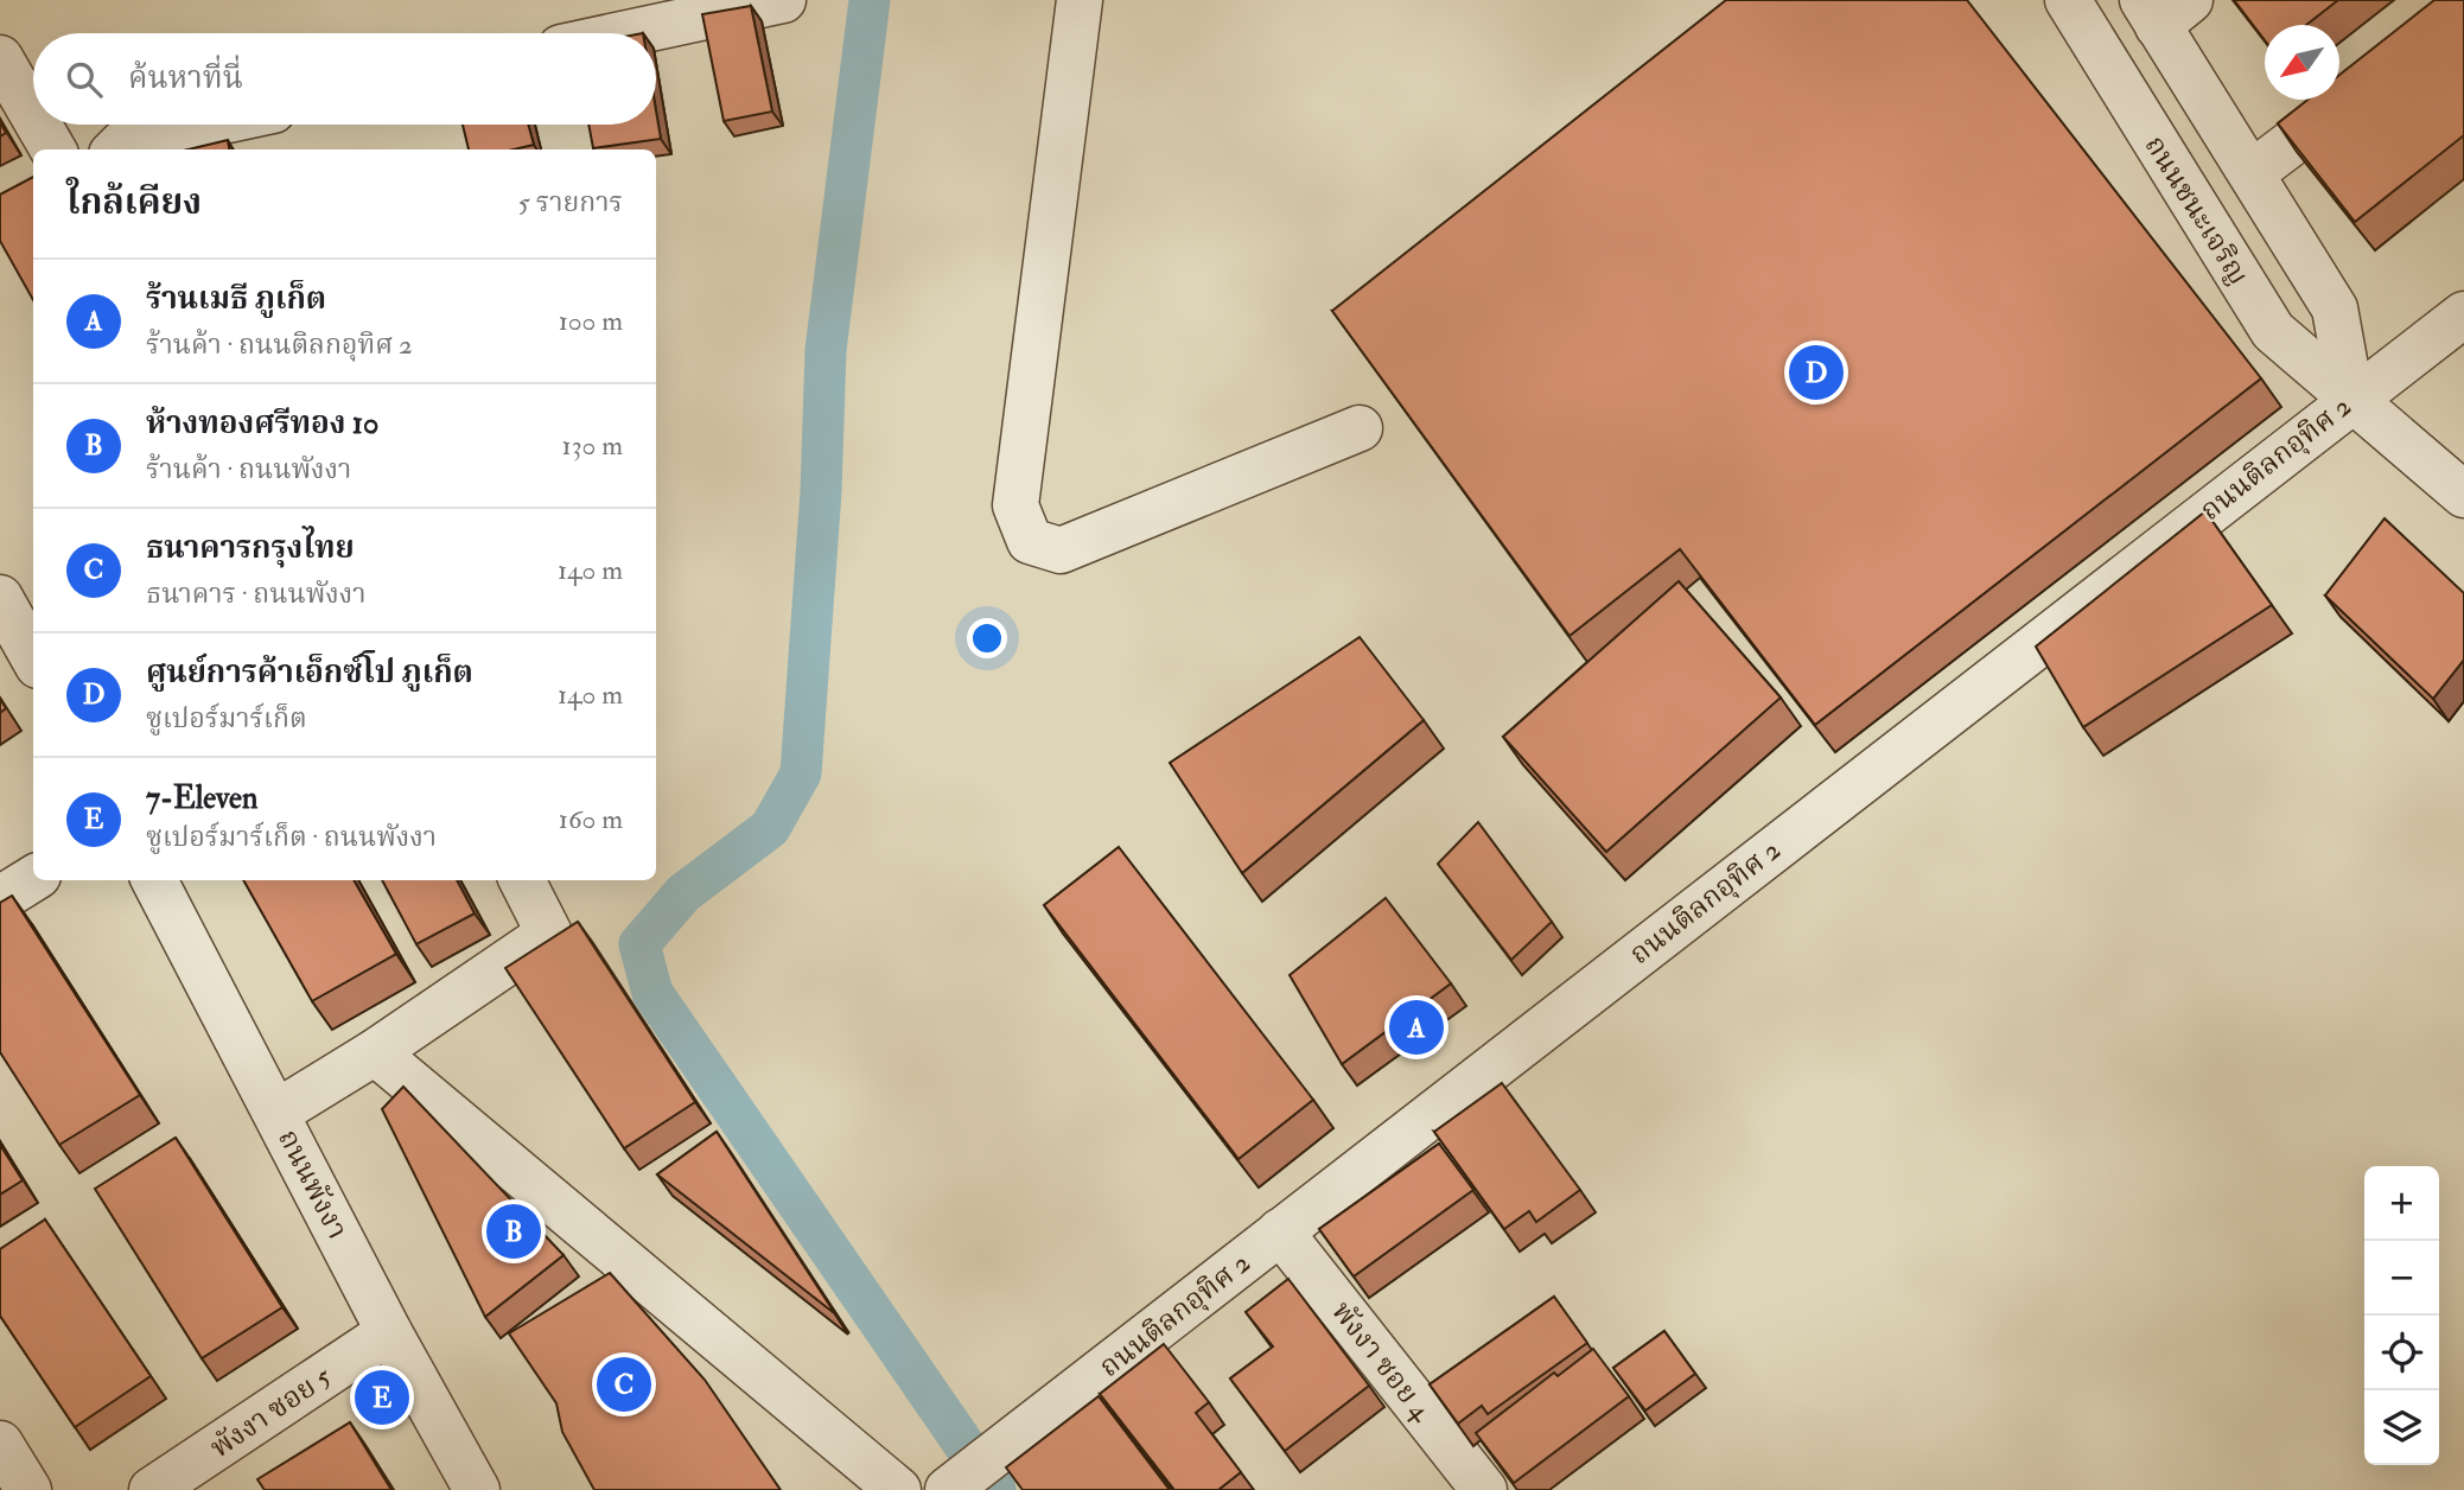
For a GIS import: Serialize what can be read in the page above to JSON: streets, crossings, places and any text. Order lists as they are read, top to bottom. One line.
{"streets":{"street":["ถนนชนะเจริญ","ถนนติลกอุทิศ 2","ถนนพังงา","พังงา ซอย 4","พังงา ซอย 5"]},"crossings":[["ถนนชนะเจริญ","ถนนติลกอุทิศ 2"],["ถนนติลกอุทิศ 2","พังงา ซอย 4"],["ถนนพังงา","พังงา ซอย 5"]],"north":"bottom left","page":{"search":"ค้นหาที่นี่","heading":["ใกล้เคียง","5 รายการ"],"list":[{"mark":"A","name":"ร้านเมธี ภูเก็ต","note":"ร้านค้า · ถนนติลกอุทิศ 2","value":"100 m"},{"mark":"B","name":"ห้างทองศรีทอง 10","note":"ร้านค้า · ถนนพังงา","value":"130 m"},{"mark":"C","name":"ธนาคารกรุงไทย","note":"ธนาคาร · ถนนพังงา","value":"140 m"},{"mark":"D","name":"ศูนย์การค้าเอ็กซ์โป ภูเก็ต","note":"ซูเปอร์มาร์เก็ต","value":"140 m"},{"mark":"E","name":"7-Eleven","note":"ซูเปอร์มาร์เก็ต · ถนนพังงา","value":"160 m"}],"pins":["D","A","B","C","E"],"map_buttons":["+","−"]}}
